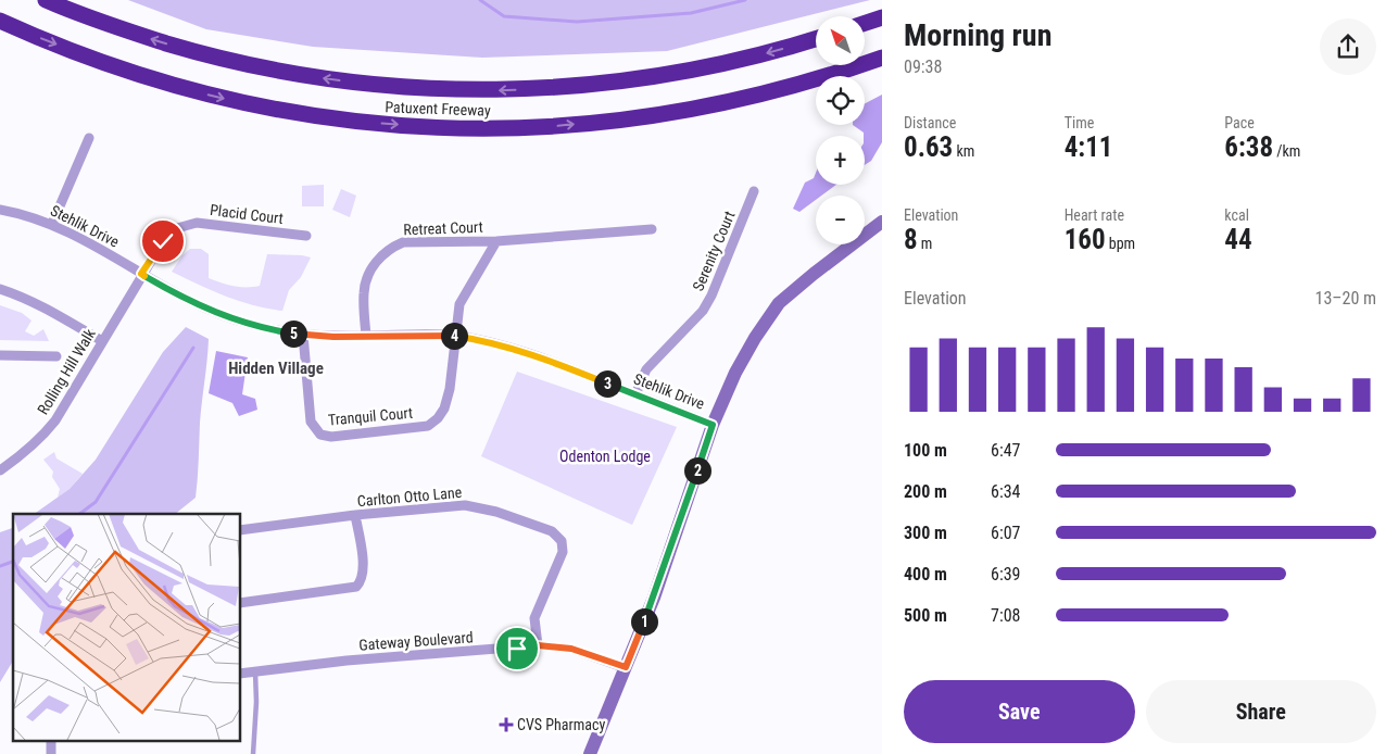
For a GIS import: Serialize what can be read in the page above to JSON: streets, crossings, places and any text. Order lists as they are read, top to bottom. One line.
{"streets":{"highway":["Patuxent Freeway"],"street":["Placid Court","Stehlik Drive","Retreat Court","Serenity Court","Rolling Hill Walk","Tranquil Court","Carlton Otto Lane","Gateway Boulevard"]},"crossings":[["Placid Court","Stehlik Drive"],["Placid Court","Rolling Hill Walk"],["Stehlik Drive","Retreat Court"],["Stehlik Drive","Serenity Court"],["Stehlik Drive","Rolling Hill Walk"],["Stehlik Drive","Tranquil Court"],["Retreat Court","Tranquil Court"],["Carlton Otto Lane","Gateway Boulevard"]],"districts":["Hidden Village"],"parks":["Odenton Lodge"],"places":{"health":["CVS Pharmacy"]},"north":"top left","page":{"heading":["Morning run","09:38"],"map_buttons":["+","−"],"stats":[["Distance","0.63 km"],["Time","4:11"],["Pace","6:38 /km"],["Elevation","8 m"],["Heart rate","160 bpm"],["kcal","44"]],"chart":["Elevation","13–20 m"],"pins":["5","4","3","2","1"],"list":[{"name":"100 m","note":"6:47"},{"name":"200 m","note":"6:34"},{"name":"300 m","note":"6:07"},{"name":"400 m","note":"6:39"},{"name":"500 m","note":"7:08"}],"buttons":["Save","Share"]}}
